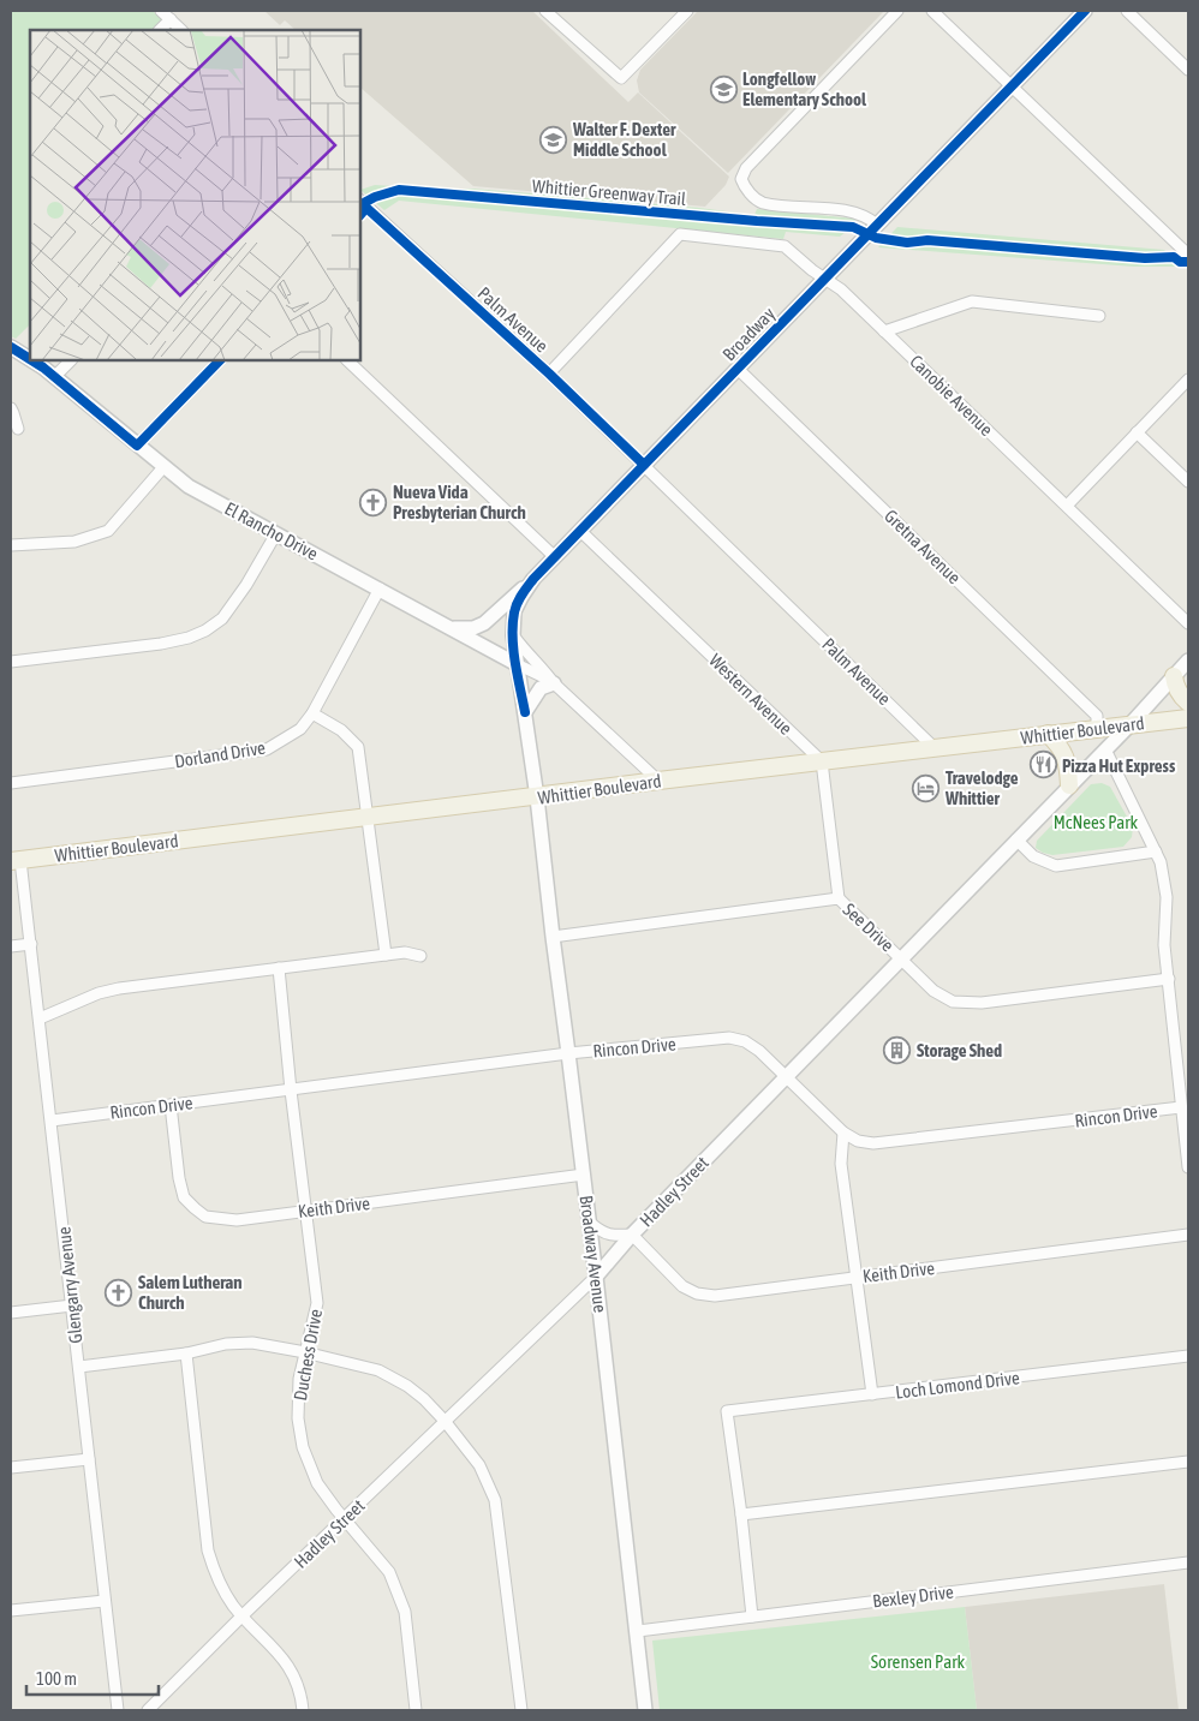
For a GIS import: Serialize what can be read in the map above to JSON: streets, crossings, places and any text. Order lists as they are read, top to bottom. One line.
{"streets":{"main road":["Whittier Boulevard"],"street":["Palm Avenue","Broadway","Canobie Avenue","El Rancho Drive","Gretna Avenue","Western Avenue","Dorland Drive","See Drive","Rincon Drive","Hadley Street","Keith Drive","Broadway Avenue","Glengarry Avenue","Duchess Drive","Loch Lomond Drive","Bexley Drive"],"cycle path":["Whittier Greenway Trail"]},"crossings":[["Palm Avenue","Broadway"],["Palm Avenue","Canobie Avenue"],["Palm Avenue","Whittier Boulevard"],["Broadway","Canobie Avenue"],["Broadway","El Rancho Drive"],["Broadway","Gretna Avenue"],["Broadway","Western Avenue"],["Broadway","Whittier Boulevard"],["Broadway","Broadway Avenue"],["El Rancho Drive","Whittier Boulevard"],["El Rancho Drive","Dorland Drive"],["Gretna Avenue","Whittier Boulevard"],["Western Avenue","Whittier Boulevard"],["Whittier Boulevard","Hadley Street"],["Whittier Boulevard","Broadway Avenue"],["Whittier Boulevard","Glengarry Avenue"],["See Drive","Hadley Street"],["See Drive","Broadway Avenue"],["Rincon Drive","Hadley Street"],["Rincon Drive","Keith Drive"],["Rincon Drive","Broadway Avenue"],["Rincon Drive","Glengarry Avenue"],["Rincon Drive","Duchess Drive"],["Hadley Street","Keith Drive"],["Hadley Street","Broadway Avenue"],["Hadley Street","Duchess Drive"],["Keith Drive","Broadway Avenue"],["Keith Drive","Duchess Drive"],["Broadway Avenue","Bexley Drive"]],"parks":["McNees Park","Sorensen Park"],"places":{"school or university":["Longfellow Elementary School","Walter F. Dexter Middle School"],"church":["Nueva Vida Presbyterian Church","Salem Lutheran Church"],"restaurant":["Pizza Hut Express"],"hotel":["Travelodge Whittier"],"building":["Storage Shed"]},"scale_bar":"100 m"}
